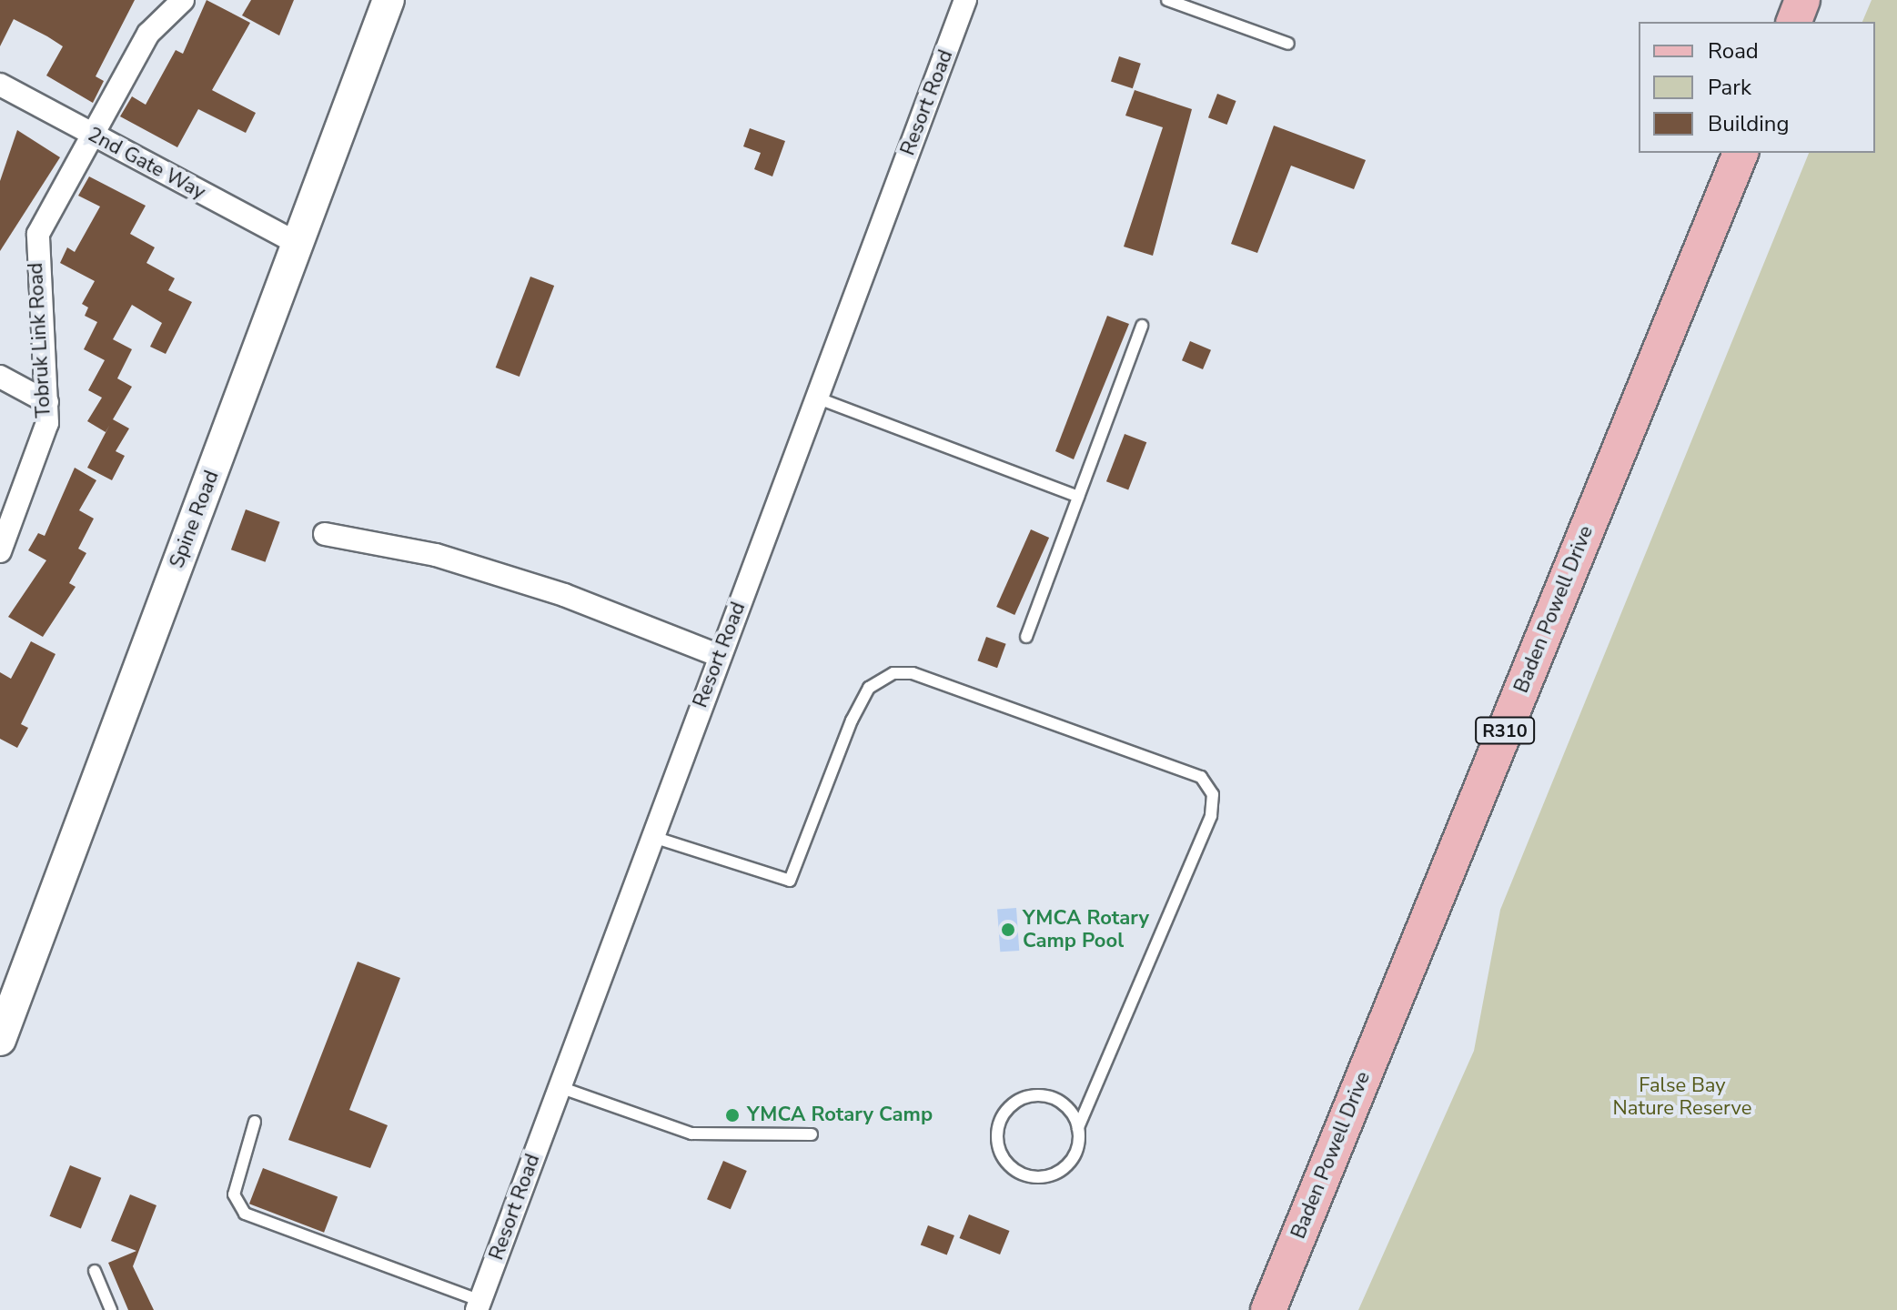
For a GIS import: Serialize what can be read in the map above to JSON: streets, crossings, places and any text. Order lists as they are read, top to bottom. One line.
{"streets":{"main road":["Spine Road","Baden Powell Drive","R310"],"street":["Resort Road","2nd Gate Way","Tobruk Link Road"]},"crossings":[["2nd Gate Way","Tobruk Link Road"],["2nd Gate Way","Spine Road"]],"parks":["False Bay Nature Reserve"],"places":["YMCA Rotary Camp Pool","YMCA Rotary Camp"],"legend":["Road","Park","Building"]}
